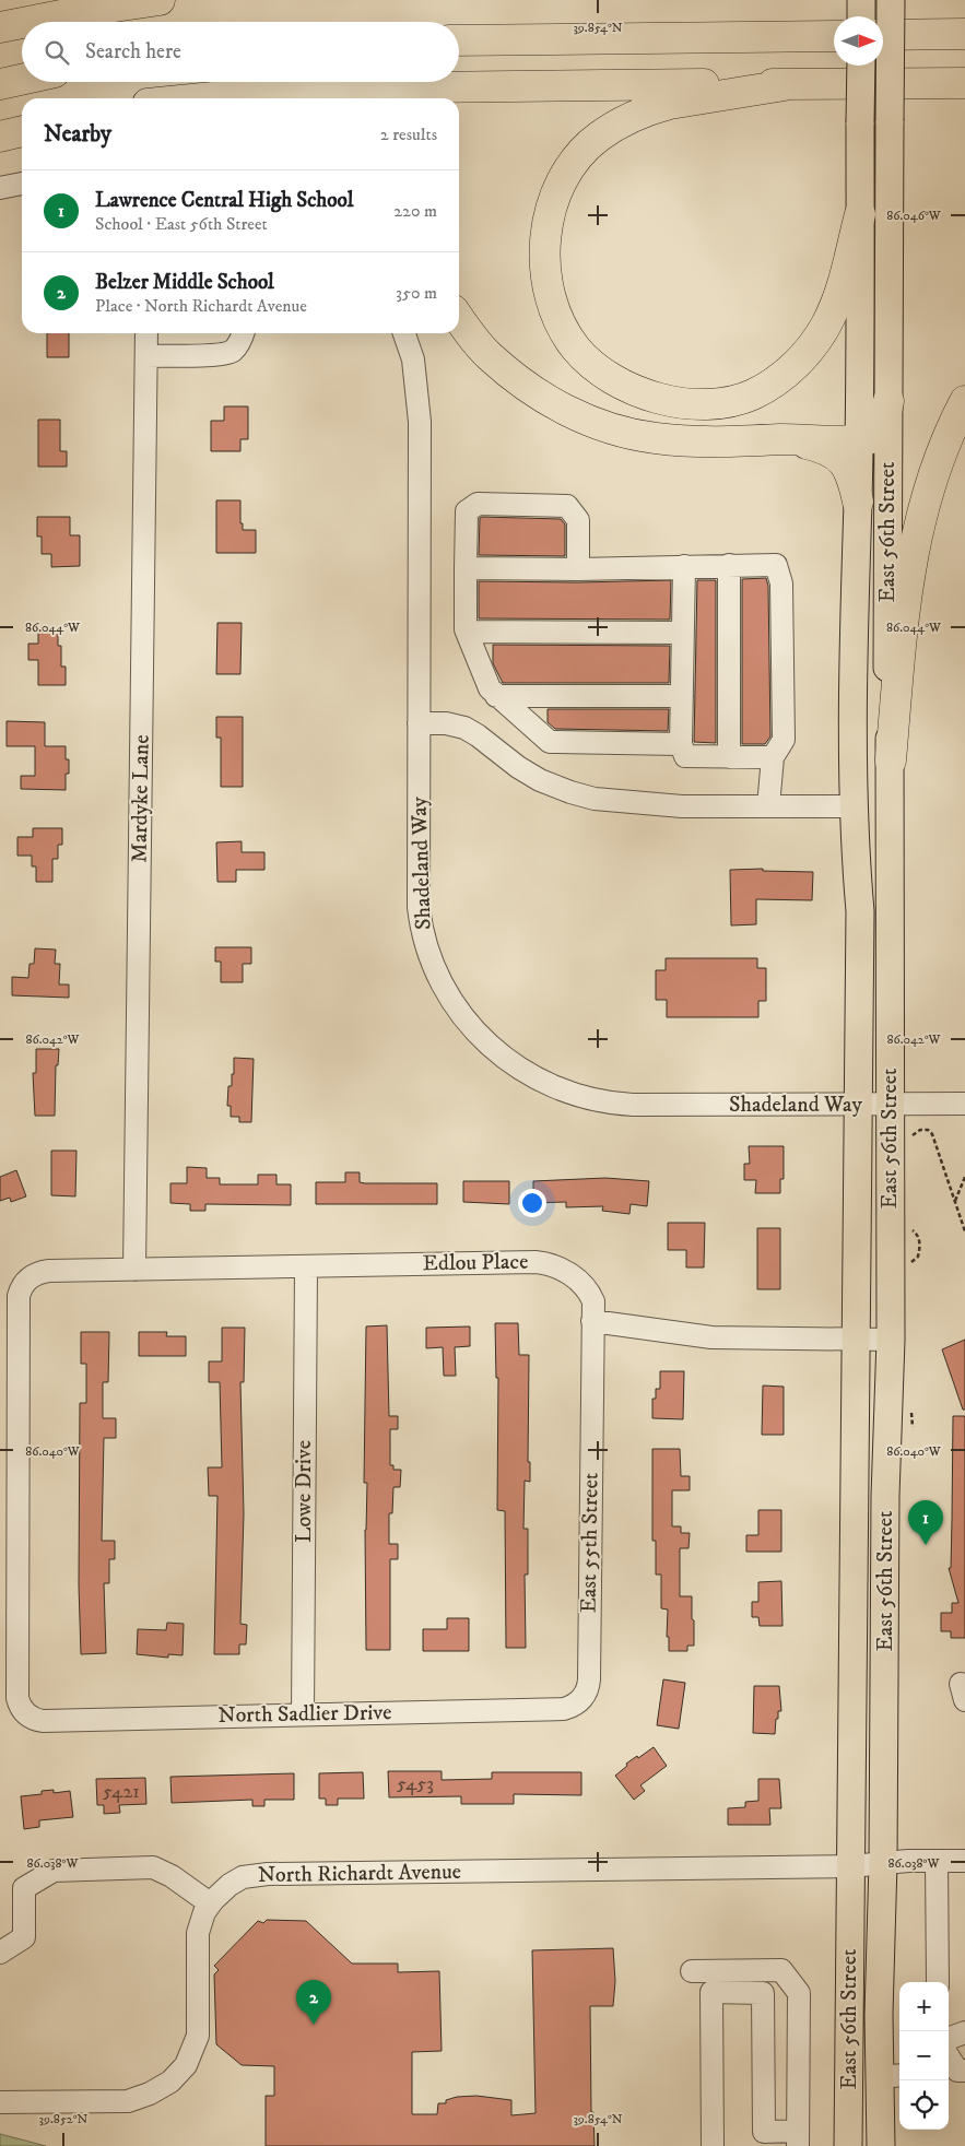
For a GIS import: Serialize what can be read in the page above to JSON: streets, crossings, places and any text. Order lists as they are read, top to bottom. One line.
{"streets":{"main road":["East 56th Street"],"street":["Mardyke Lane","Shadeland Way","Edlou Place","Lowe Drive","East 55th Street","North Sadlier Drive","North Richardt Avenue"]},"crossings":[["East 56th Street","Shadeland Way"],["East 56th Street","North Richardt Avenue"],["Mardyke Lane","Edlou Place"],["Edlou Place","Lowe Drive"],["Edlou Place","East 55th Street"],["Edlou Place","North Sadlier Drive"],["Lowe Drive","North Sadlier Drive"],["East 55th Street","North Sadlier Drive"]],"house_numbers":["5453","5421"],"north":"right","page":{"search":"Search here","heading":["Nearby","2 results"],"list":[{"mark":"1","name":"Lawrence Central High School","note":"School · East 56th Street","value":"220 m"},{"mark":"2","name":"Belzer Middle School","note":"Place · North Richardt Avenue","value":"350 m"}],"pins":["1","2"],"map_buttons":["+","−"]},"coordinates":["39.854°N","86.046°W","86.044°W","86.042°W","86.040°W","86.038°W","39.852°N"]}
